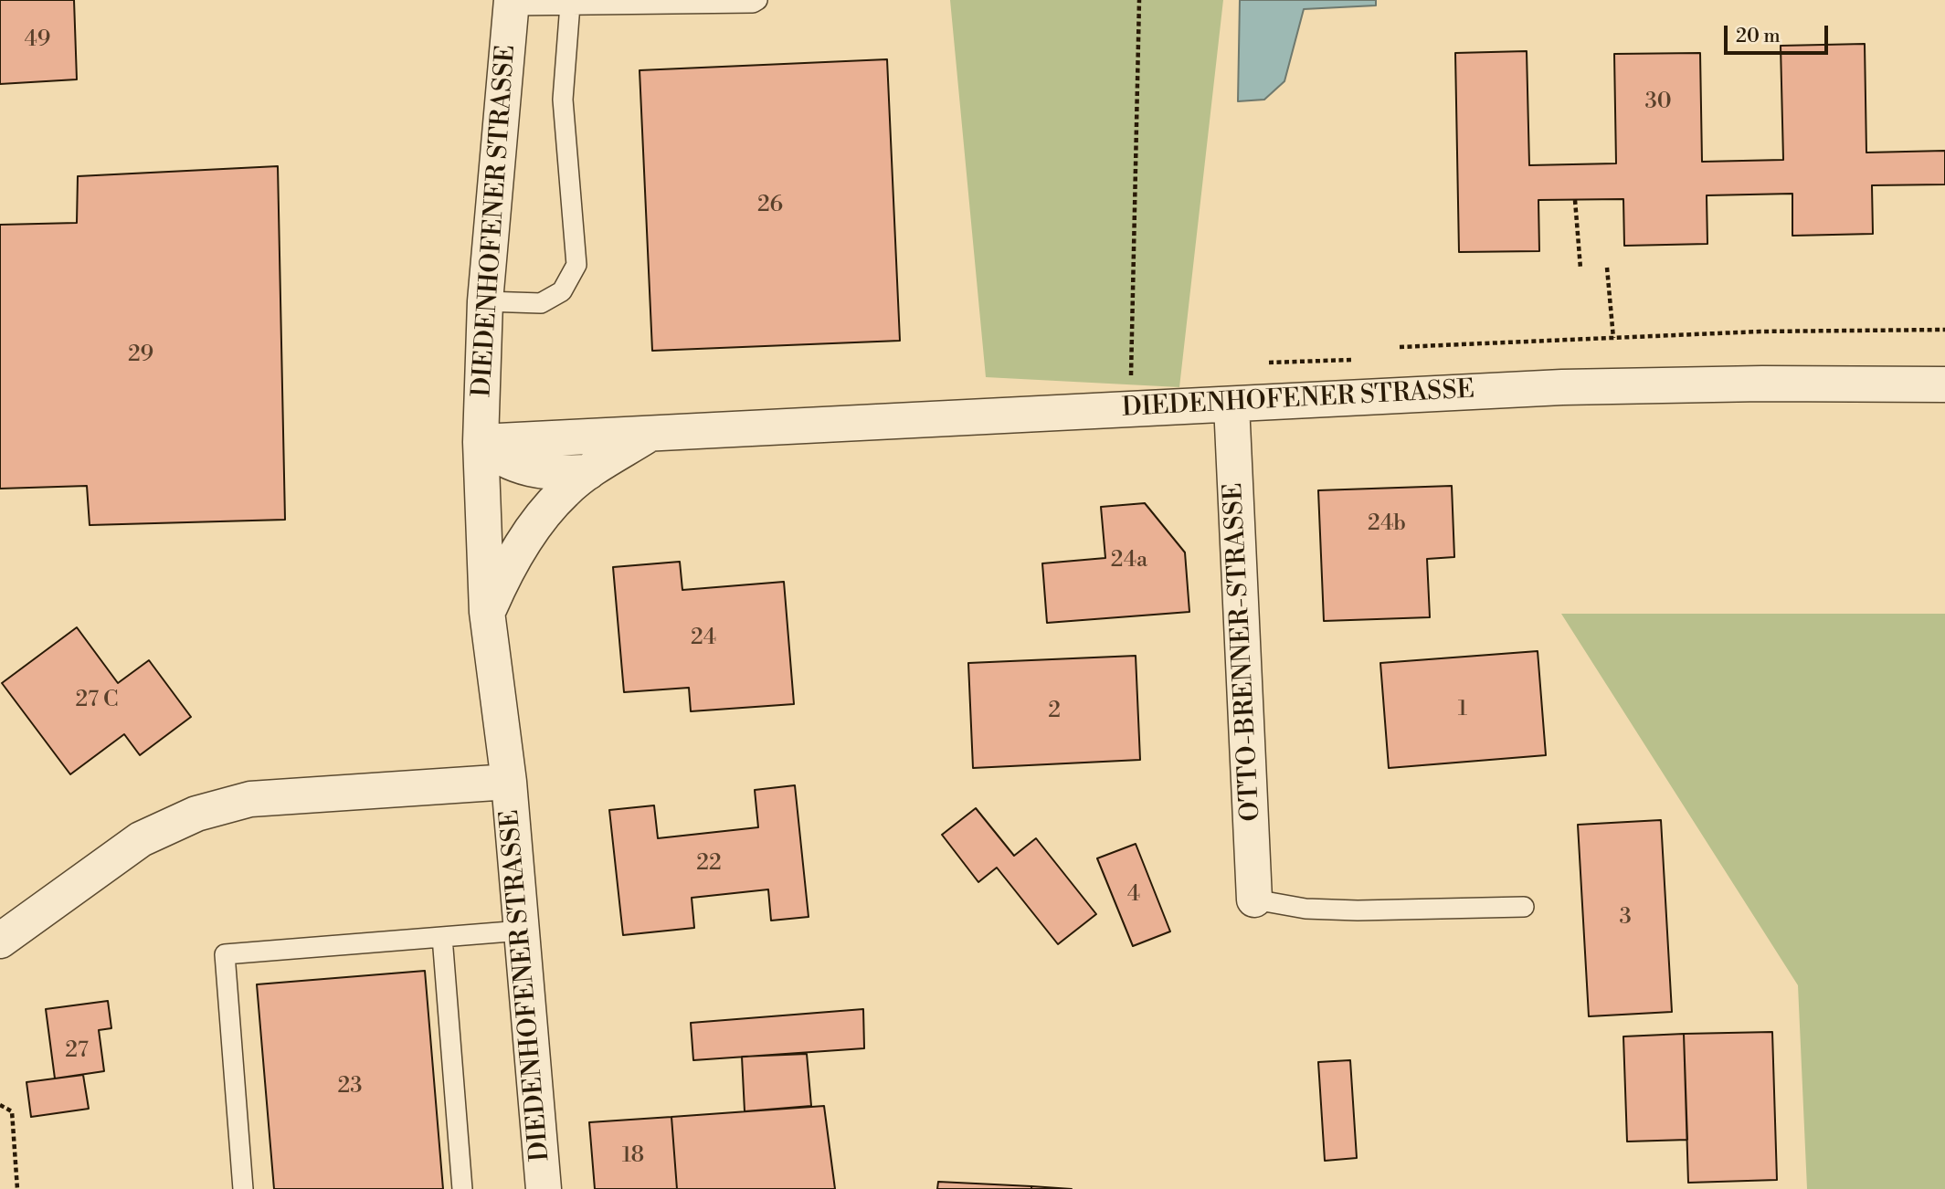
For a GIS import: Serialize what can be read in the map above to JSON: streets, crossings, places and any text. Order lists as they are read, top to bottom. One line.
{"streets":{"street":["DIEDENHOFENER STRASSE","OTTO-BRENNER-STRASSE"]},"crossings":[["DIEDENHOFENER STRASSE","OTTO-BRENNER-STRASSE"]],"house_numbers":["49","30","26","29","24b","24a","24","27 C","1","2","22","4","3","27","23","18"],"scale_bar":"20 m"}
